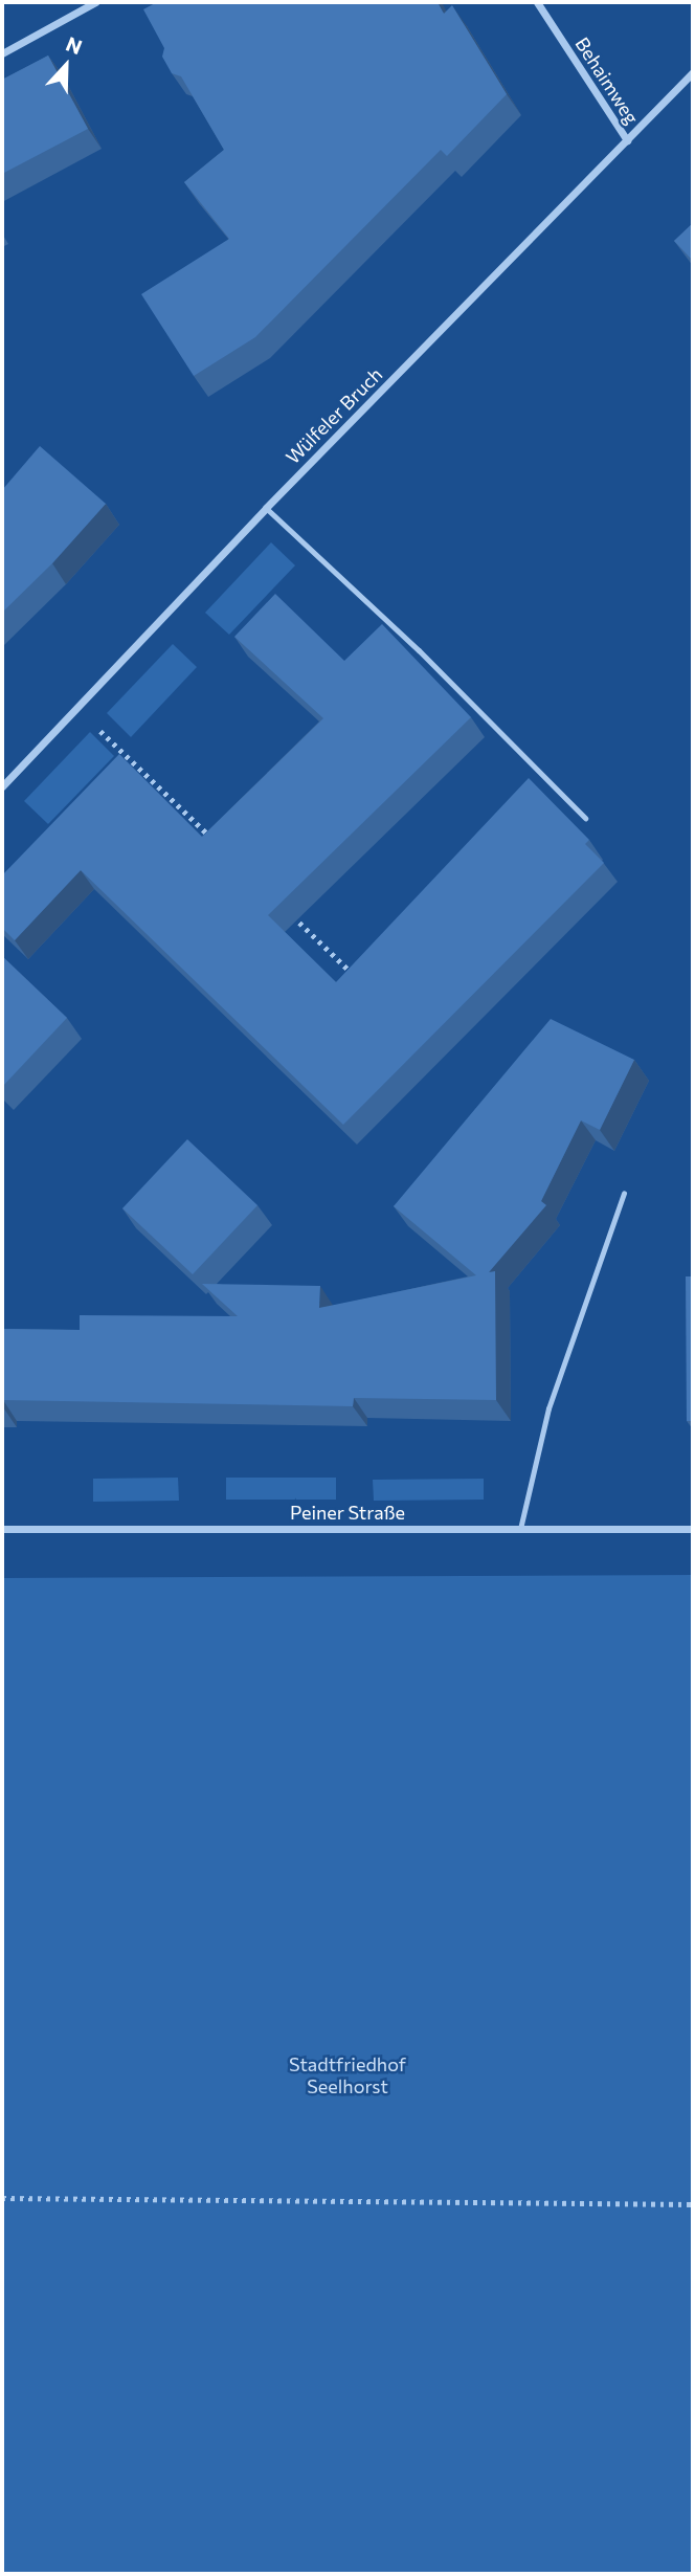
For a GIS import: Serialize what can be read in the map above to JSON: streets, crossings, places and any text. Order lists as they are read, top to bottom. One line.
{"streets":{"street":["Behaimweg","Wülfeler Bruch","Peiner Straße"]},"crossings":[["Behaimweg","Wülfeler Bruch"]],"parks":["Stadtfriedhof Seelhorst"],"north":"top"}
